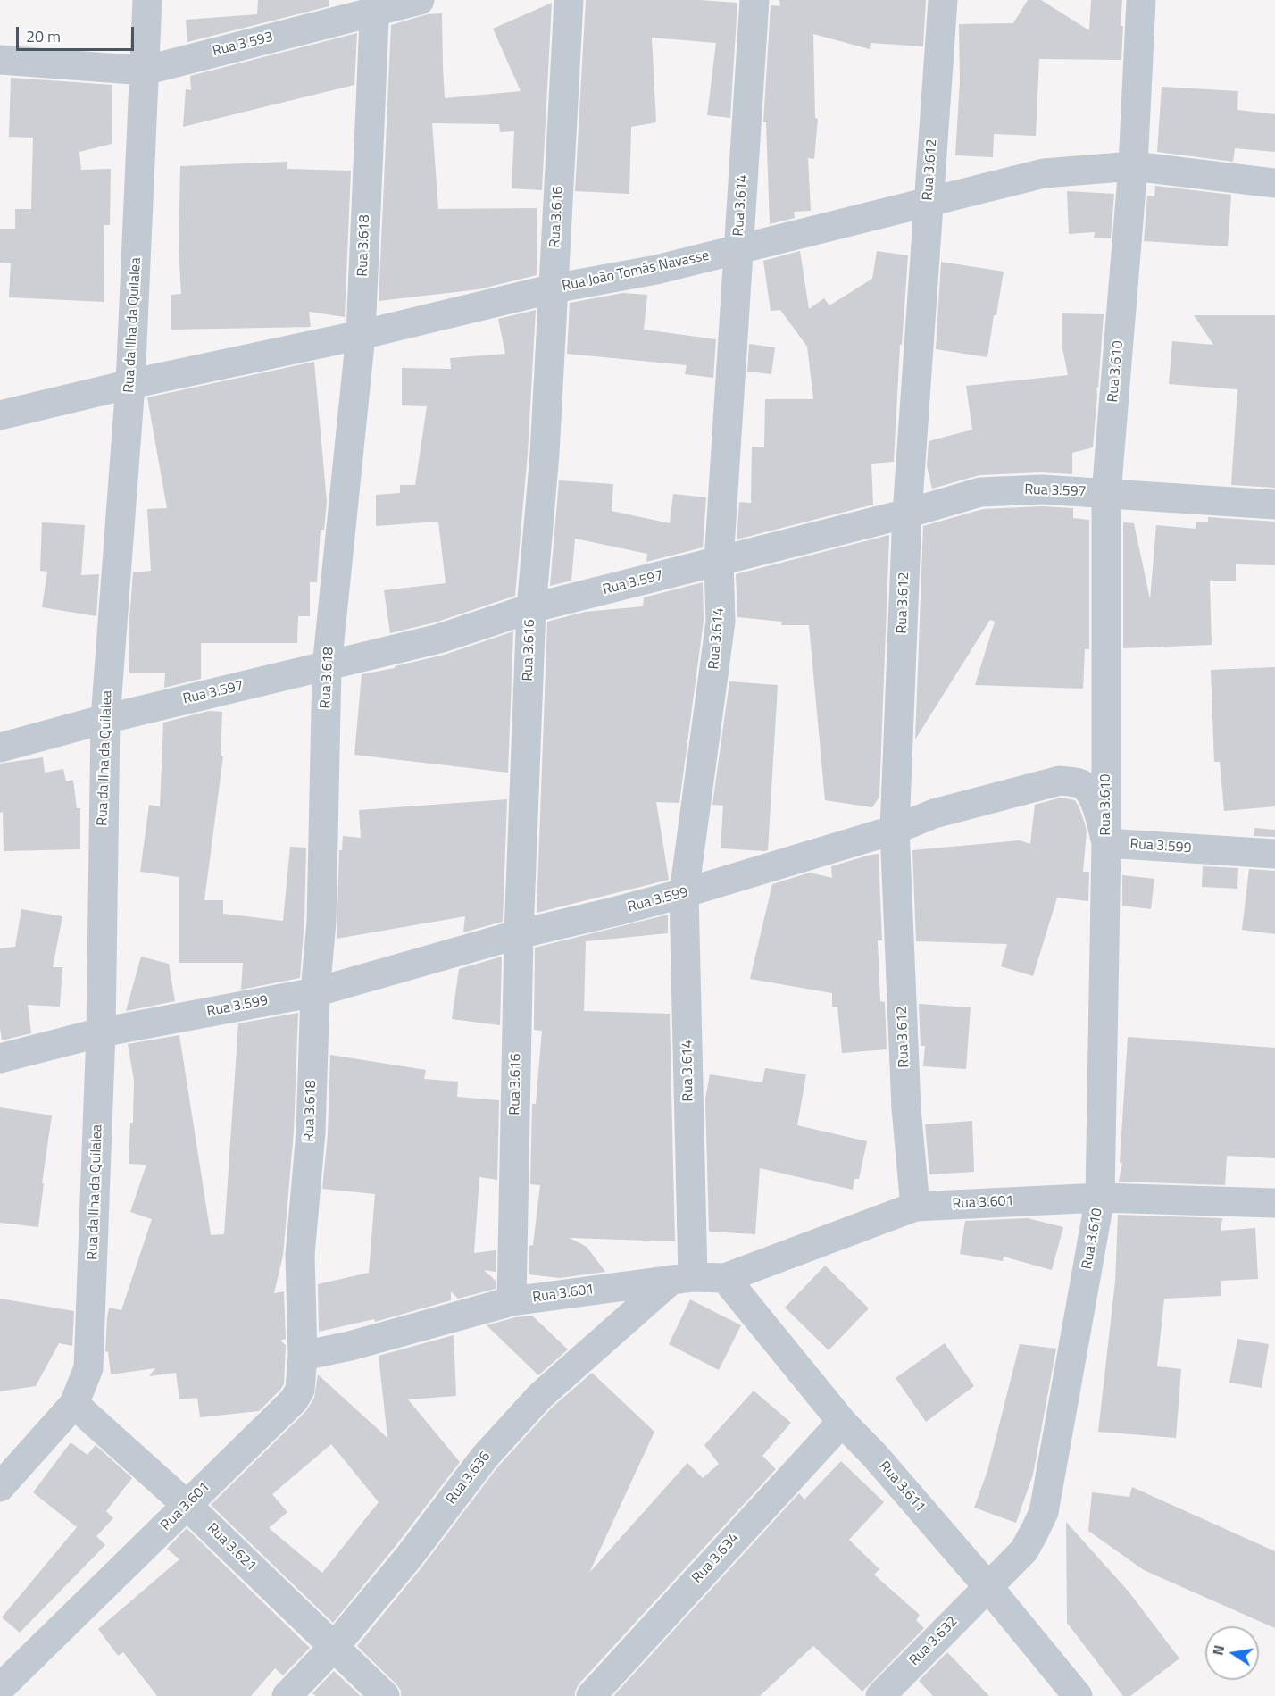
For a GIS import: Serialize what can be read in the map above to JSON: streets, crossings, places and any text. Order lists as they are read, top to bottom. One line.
{"streets":{"street":["Rua 3.593","Rua 3.612","Rua 3.614","Rua 3.616","Rua 3.618","Rua João Tomás Navasse","Rua da Ilha da Quilalea","Rua 3.610","Rua 3.597","Rua 3.599","Rua 3.601","Rua 3.636","Rua 3.611","Rua 3.621","Rua 3.634","Rua 3.632"]},"crossings":[["Rua 3.593","Rua 3.618"],["Rua 3.593","Rua da Ilha da Quilalea"],["Rua 3.612","Rua João Tomás Navasse"],["Rua 3.612","Rua 3.597"],["Rua 3.612","Rua 3.599"],["Rua 3.612","Rua 3.601"],["Rua 3.614","Rua João Tomás Navasse"],["Rua 3.614","Rua 3.597"],["Rua 3.614","Rua 3.599"],["Rua 3.614","Rua 3.601"],["Rua 3.614","Rua 3.636"],["Rua 3.616","Rua João Tomás Navasse"],["Rua 3.616","Rua 3.597"],["Rua 3.616","Rua 3.599"],["Rua 3.616","Rua 3.601"],["Rua 3.618","Rua João Tomás Navasse"],["Rua 3.618","Rua 3.597"],["Rua 3.618","Rua 3.599"],["Rua 3.618","Rua 3.601"],["Rua João Tomás Navasse","Rua da Ilha da Quilalea"],["Rua João Tomás Navasse","Rua 3.610"],["Rua da Ilha da Quilalea","Rua 3.597"],["Rua da Ilha da Quilalea","Rua 3.599"],["Rua da Ilha da Quilalea","Rua 3.621"],["Rua 3.610","Rua 3.597"],["Rua 3.610","Rua 3.599"],["Rua 3.610","Rua 3.601"],["Rua 3.610","Rua 3.611"],["Rua 3.610","Rua 3.632"],["Rua 3.601","Rua 3.636"],["Rua 3.601","Rua 3.611"],["Rua 3.601","Rua 3.621"],["Rua 3.636","Rua 3.621"],["Rua 3.611","Rua 3.634"],["Rua 3.611","Rua 3.632"]],"scale_bar":"20 m","north":"left"}
